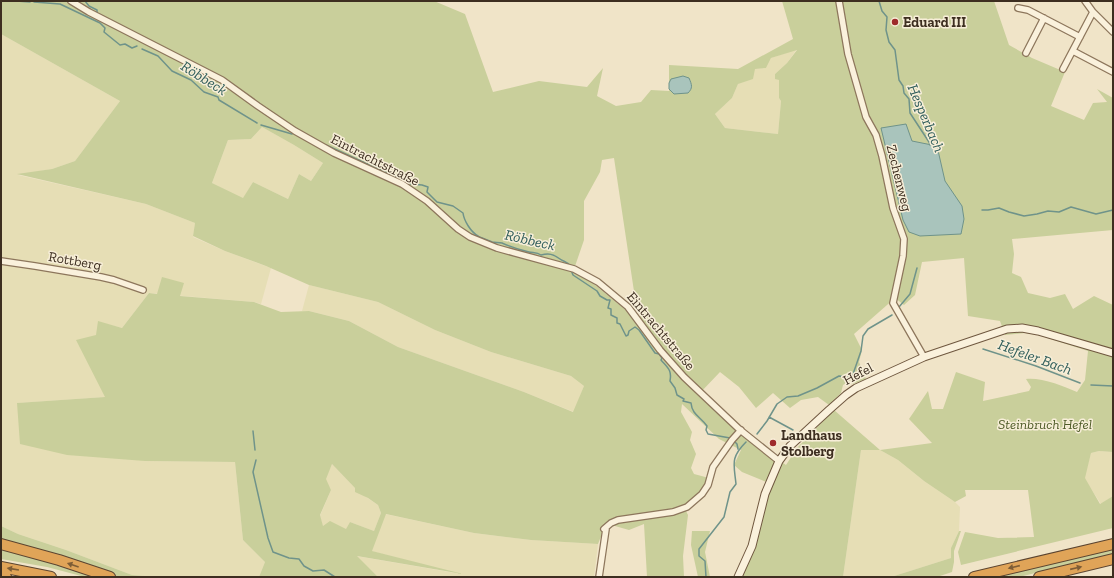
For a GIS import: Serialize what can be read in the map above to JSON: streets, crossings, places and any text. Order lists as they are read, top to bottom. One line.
{"streets":{"main road":["Hefel"],"street":["Eintrachtstraße","Zechenweg","Rottberg"]},"crossings":[["Eintrachtstraße","Hefel"],["Zechenweg","Hefel"]],"water":["Röbbeck","Hesperbach","Hefeler Bach"],"parks":["Steinbruch Hefel"],"places":["Eduard III","Landhaus Stolberg"]}
